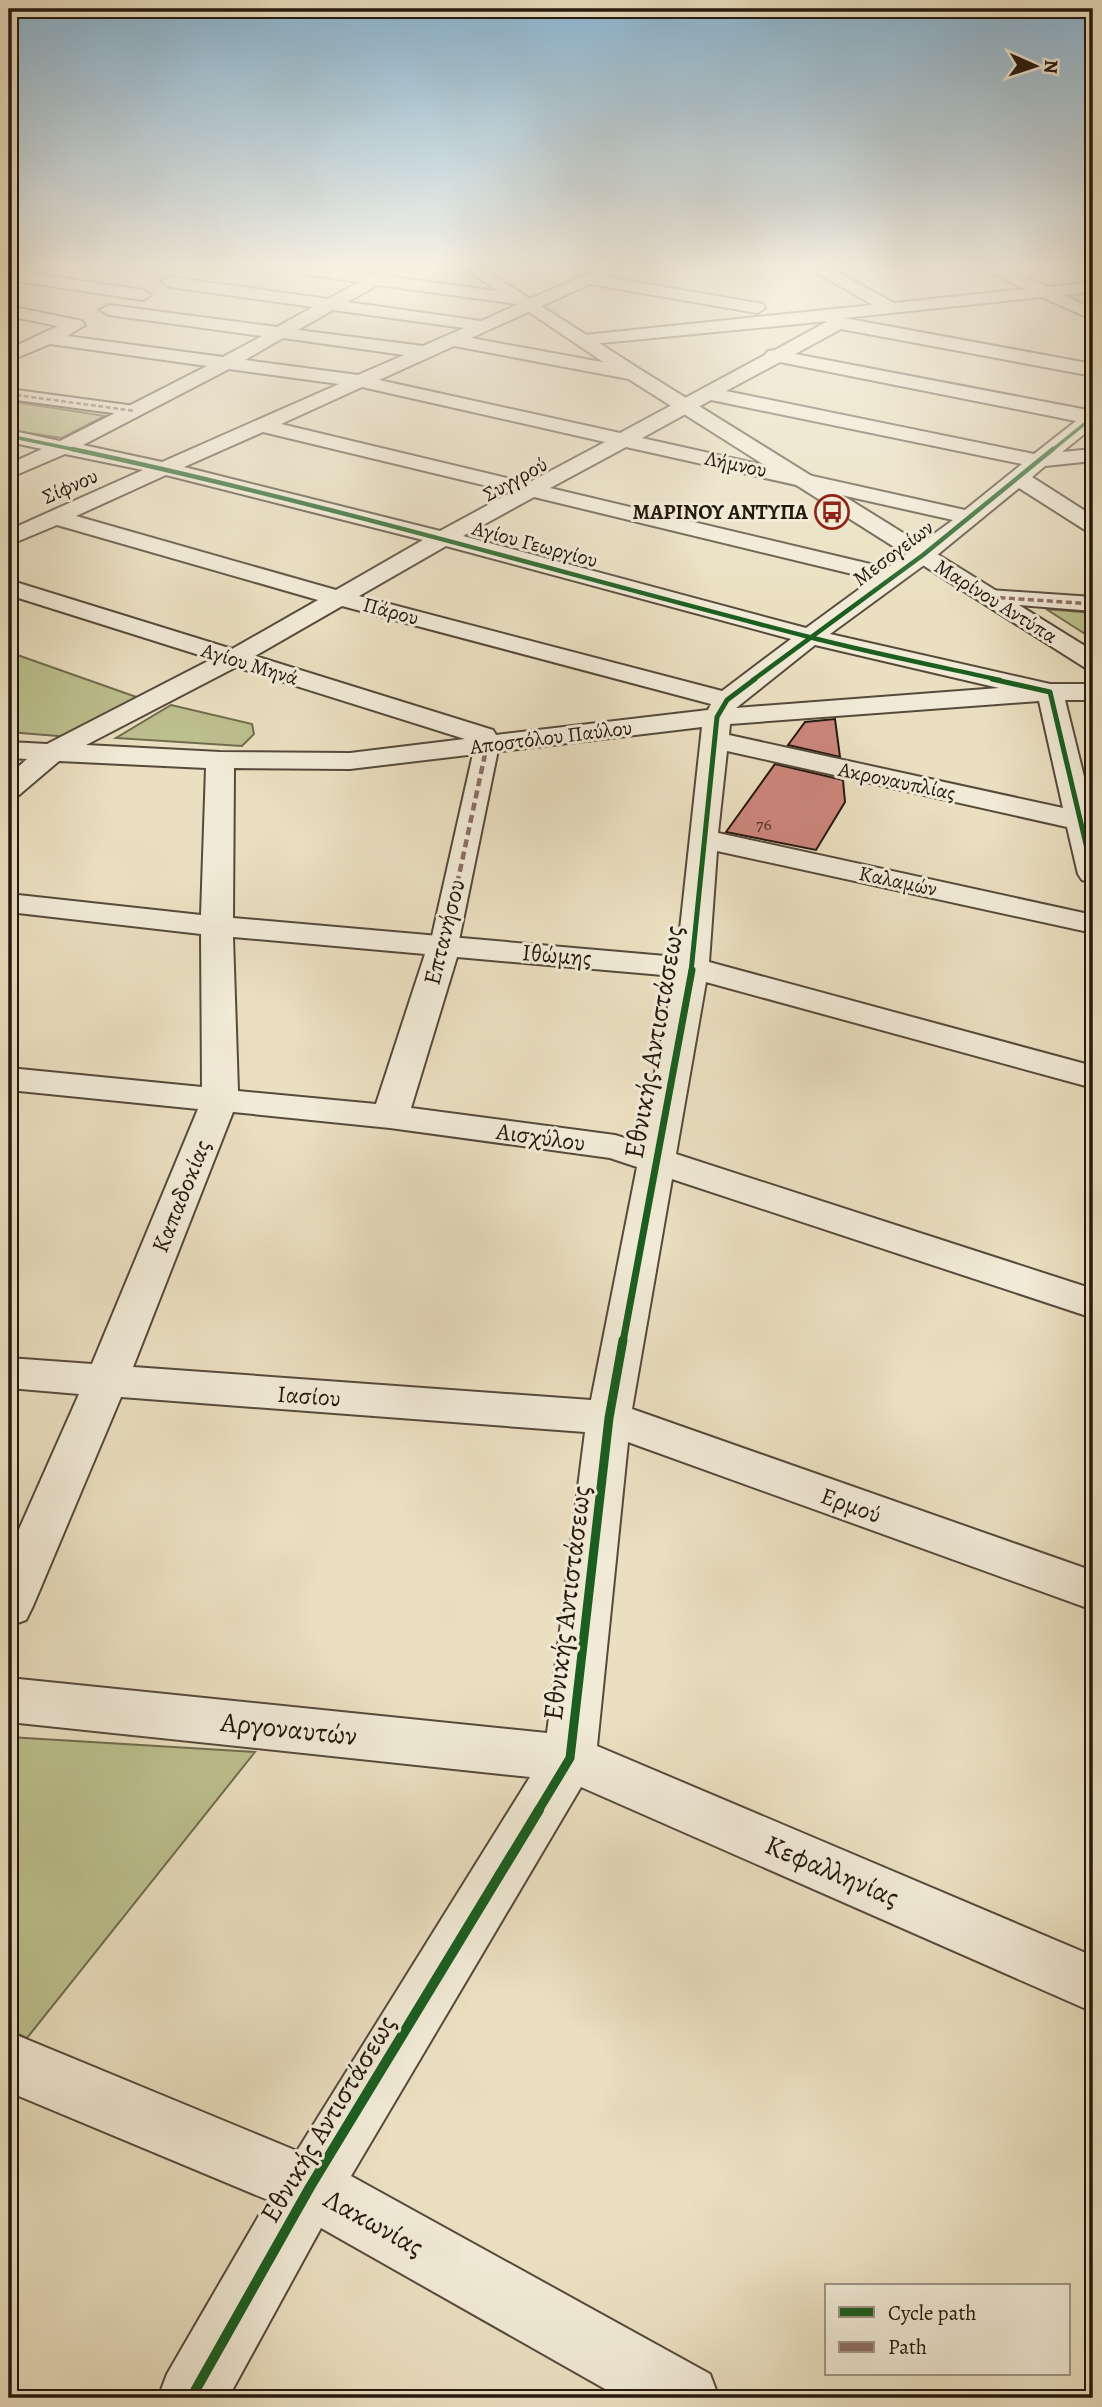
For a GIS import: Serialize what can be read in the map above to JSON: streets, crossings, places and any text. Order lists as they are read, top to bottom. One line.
{"streets":{"street":["Λήμνου","Συγγρού","Σίφνου","Αγίου Γεωργίου","Μεσογείων","Μαρίνου Αντύπα","Πάρου","Αγίου Μηνά","Αποστόλου Παύλου","Ακροναυπλίας","Καλαμών","Επτανήσου","Ιθώμης","Εθνικής Αντιστάσεως","Αισχύλου","Καπαδοκίας","Ιασίου","Ερμού","Αργοναυτών","Κεφαλληνίας","Λακωνίας"]},"crossings":[["Λήμνου","Συγγρού"],["Λήμνου","Μεσογείων"],["Λήμνου","Μαρίνου Αντύπα"],["Συγγρού","Αγίου Γεωργίου"],["Συγγρού","Μαρίνου Αντύπα"],["Συγγρού","Πάρου"],["Συγγρού","Αγίου Μηνά"],["Συγγρού","Αποστόλου Παύλου"],["Σίφνου","Αγίου Γεωργίου"],["Σίφνου","Πάρου"],["Αγίου Γεωργίου","Μεσογείων"],["Αγίου Γεωργίου","Αποστόλου Παύλου"],["Μεσογείων","Μαρίνου Αντύπα"],["Μεσογείων","Πάρου"],["Μεσογείων","Αποστόλου Παύλου"],["Μεσογείων","Ακροναυπλίας"],["Μεσογείων","Εθνικής Αντιστάσεως"],["Πάρου","Αποστόλου Παύλου"],["Πάρου","Ακροναυπλίας"],["Πάρου","Εθνικής Αντιστάσεως"],["Αγίου Μηνά","Αποστόλου Παύλου"],["Αγίου Μηνά","Επτανήσου"],["Αποστόλου Παύλου","Ακροναυπλίας"],["Αποστόλου Παύλου","Επτανήσου"],["Αποστόλου Παύλου","Εθνικής Αντιστάσεως"],["Αποστόλου Παύλου","Καπαδοκίας"],["Ακροναυπλίας","Εθνικής Αντιστάσεως"],["Καλαμών","Εθνικής Αντιστάσεως"],["Επτανήσου","Ιθώμης"],["Επτανήσου","Αισχύλου"],["Ιθώμης","Εθνικής Αντιστάσεως"],["Ιθώμης","Καπαδοκίας"],["Εθνικής Αντιστάσεως","Αισχύλου"],["Εθνικής Αντιστάσεως","Ιασίου"],["Εθνικής Αντιστάσεως","Ερμού"],["Εθνικής Αντιστάσεως","Αργοναυτών"],["Εθνικής Αντιστάσεως","Κεφαλληνίας"],["Εθνικής Αντιστάσεως","Λακωνίας"],["Αισχύλου","Καπαδοκίας"],["Καπαδοκίας","Ιασίου"],["Ιασίου","Ερμού"],["Αργοναυτών","Κεφαλληνίας"]],"places":{"bus stop":["ΜΑΡΙΝΟΥ ΑΝΤΥΠΑ"]},"house_numbers":["76"],"legend":["Cycle path","Path"],"north":"right"}
